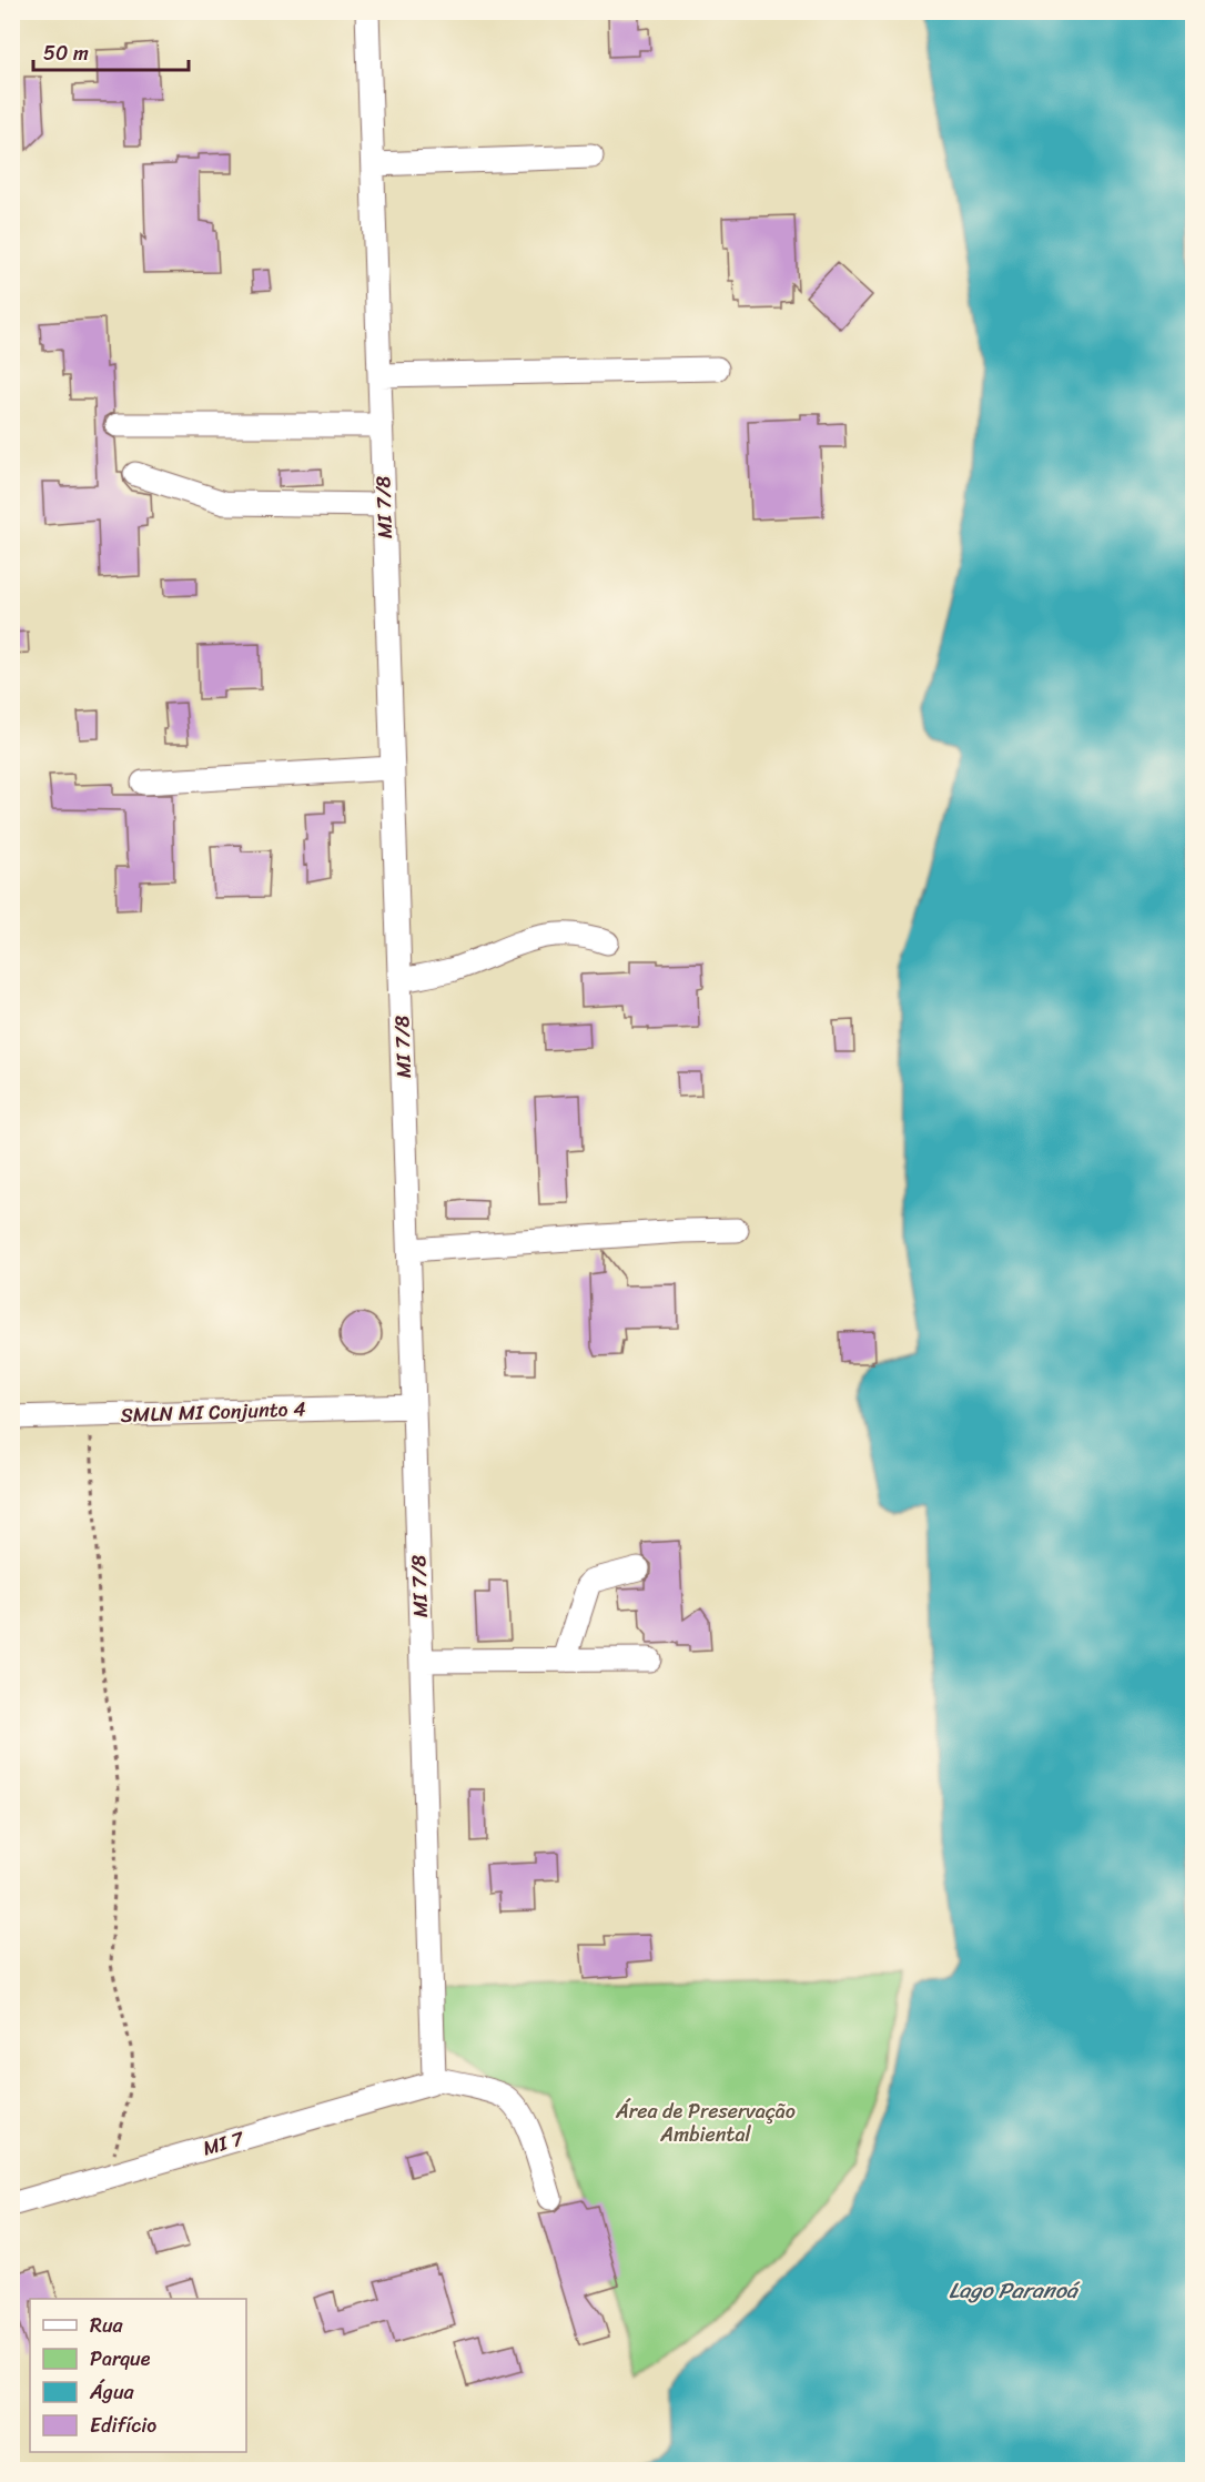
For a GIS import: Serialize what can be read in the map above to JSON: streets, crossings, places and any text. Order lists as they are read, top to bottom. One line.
{"streets":{"street":["MI 7/8","SMLN MI Conjunto 4","MI 7"]},"crossings":[["MI 7/8","SMLN MI Conjunto 4"],["MI 7/8","MI 7"]],"water":["Lago Paranoá"],"parks":["Área de Preservação Ambiental"],"legend":["Rua","Parque","Água","Edifício"],"scale_bar":"50 m"}
